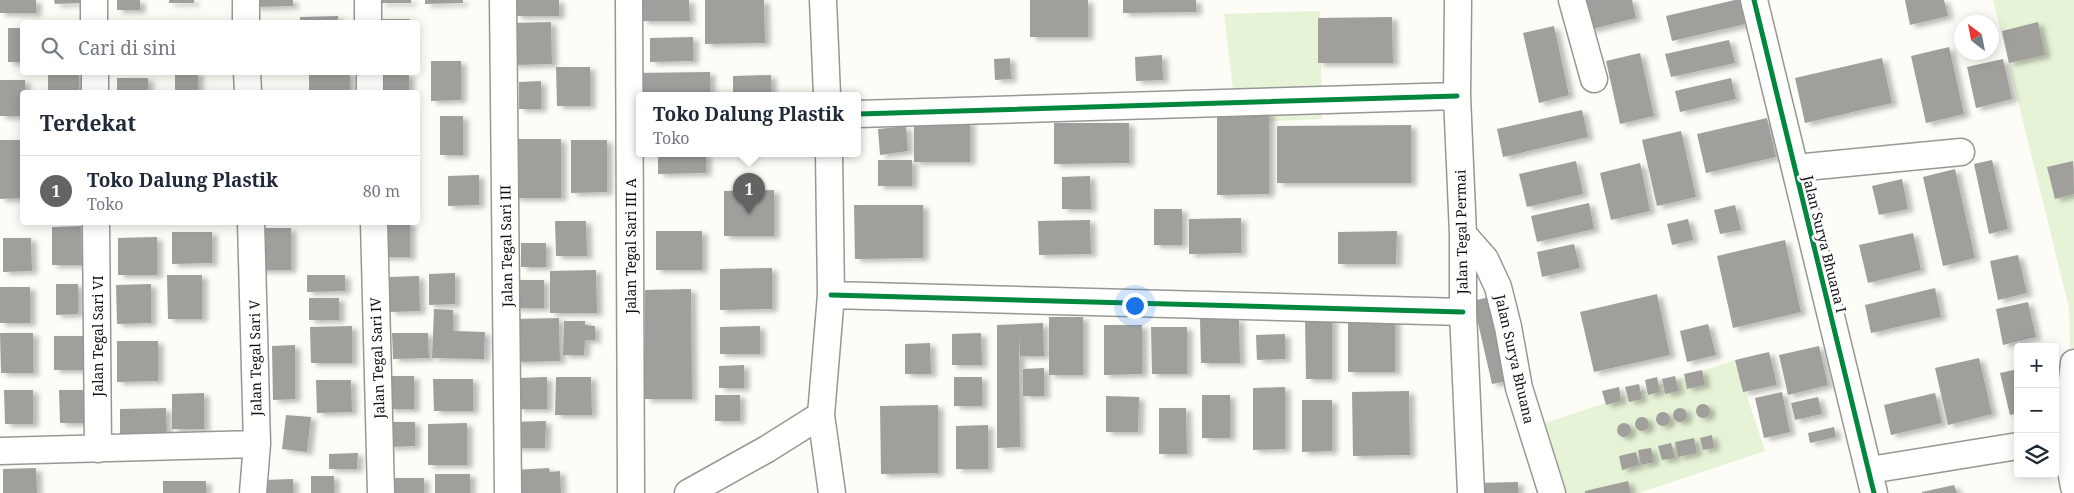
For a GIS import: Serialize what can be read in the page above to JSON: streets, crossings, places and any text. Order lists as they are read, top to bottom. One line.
{"streets":{"street":["Jalan Tegal Permai","Jalan Surya Bhuana I","Jalan Tegal Sari III","Jalan Tegal Sari III A","Jalan Tegal Sari VI","Jalan Tegal Sari V","Jalan Tegal Sari IV","Jalan Surya Bhuana"]},"crossings":[["Jalan Tegal Permai","Jalan Surya Bhuana"]],"north":"top left","page":{"search":"Cari di sini","heading":"Terdekat","popup":["Toko Dalung Plastik","Toko"],"list":[{"mark":"1","name":"Toko Dalung Plastik","note":"Toko","value":"80 m"}],"pins":"1","map_buttons":["+","−"]}}
